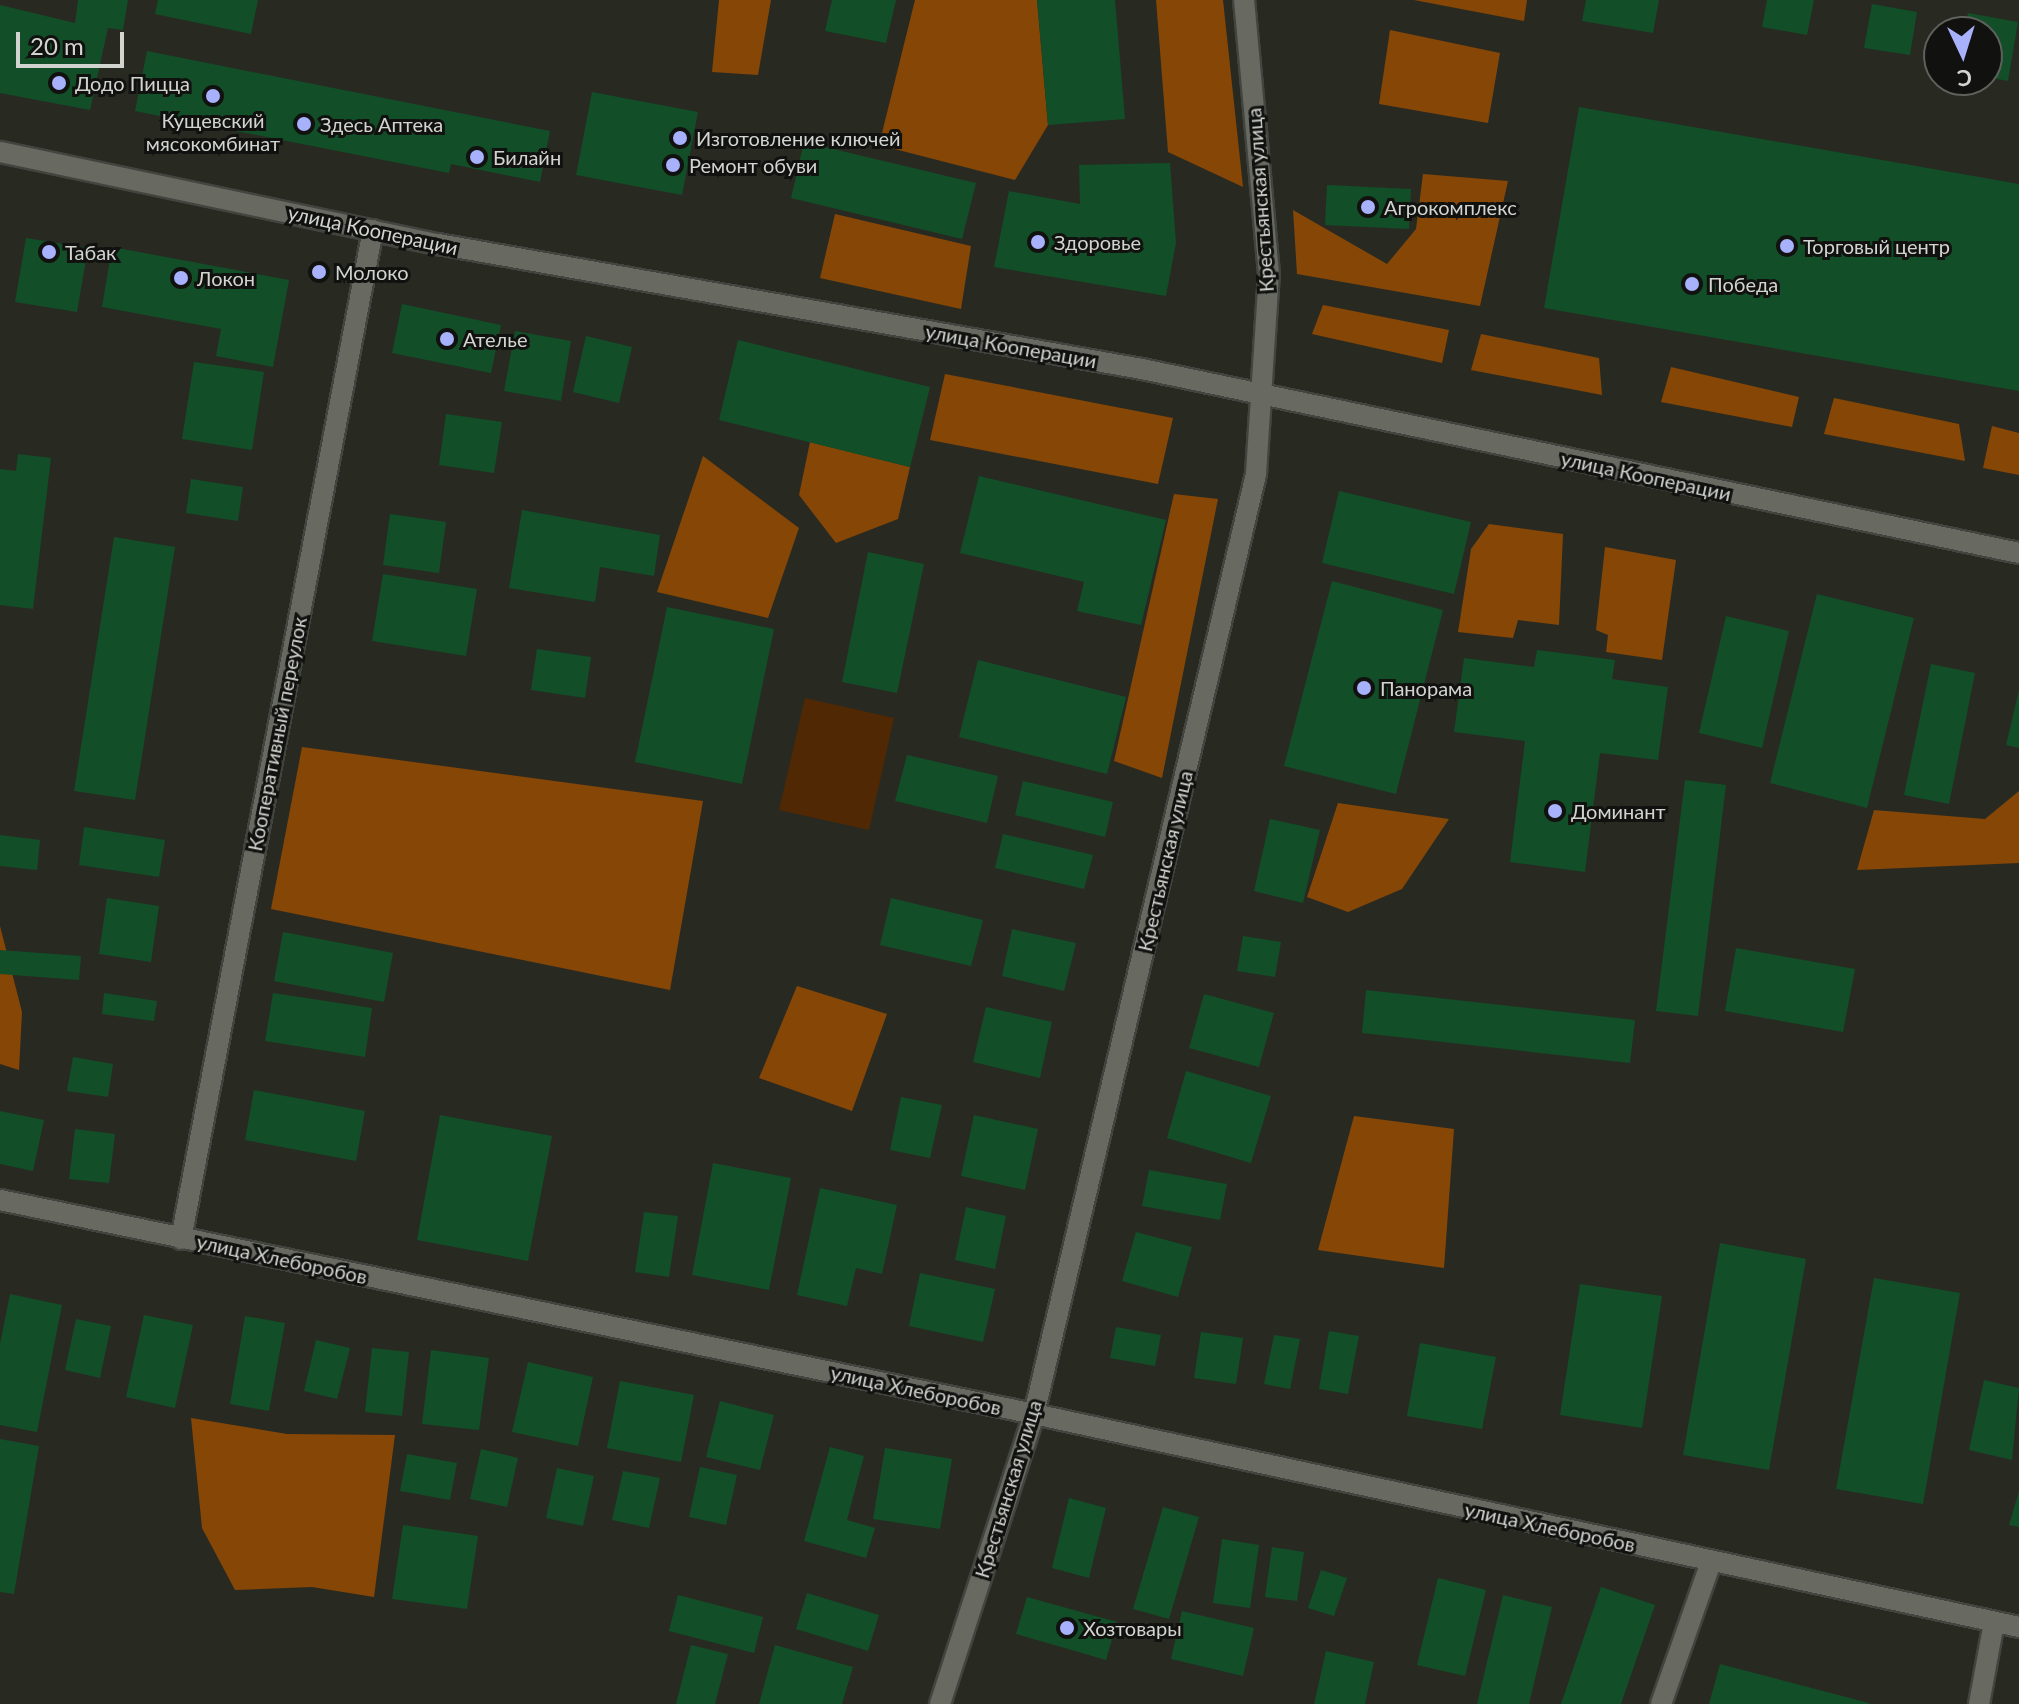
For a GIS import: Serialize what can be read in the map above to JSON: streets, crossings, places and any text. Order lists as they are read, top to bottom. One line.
{"streets":{"street":["Крестьянская улица","улица Кооперации","Кооперативный переулок","улица Хлеборобов"]},"crossings":[["Крестьянская улица","улица Кооперации"],["Крестьянская улица","улица Хлеборобов"],["улица Кооперации","Кооперативный переулок"],["Кооперативный переулок","улица Хлеборобов"]],"places":["Додо Пицца","Кущевский мясокомбинат","Здесь Аптека","Изготовление ключей","Билайн","Ремонт обуви","Агрокомплекс","Здоровье","Торговый центр","Табак","Молоко","Локон","Победа","Ателье","Панорама","Доминант","Хозтовары"],"scale_bar":"20 m","north":"bottom"}
